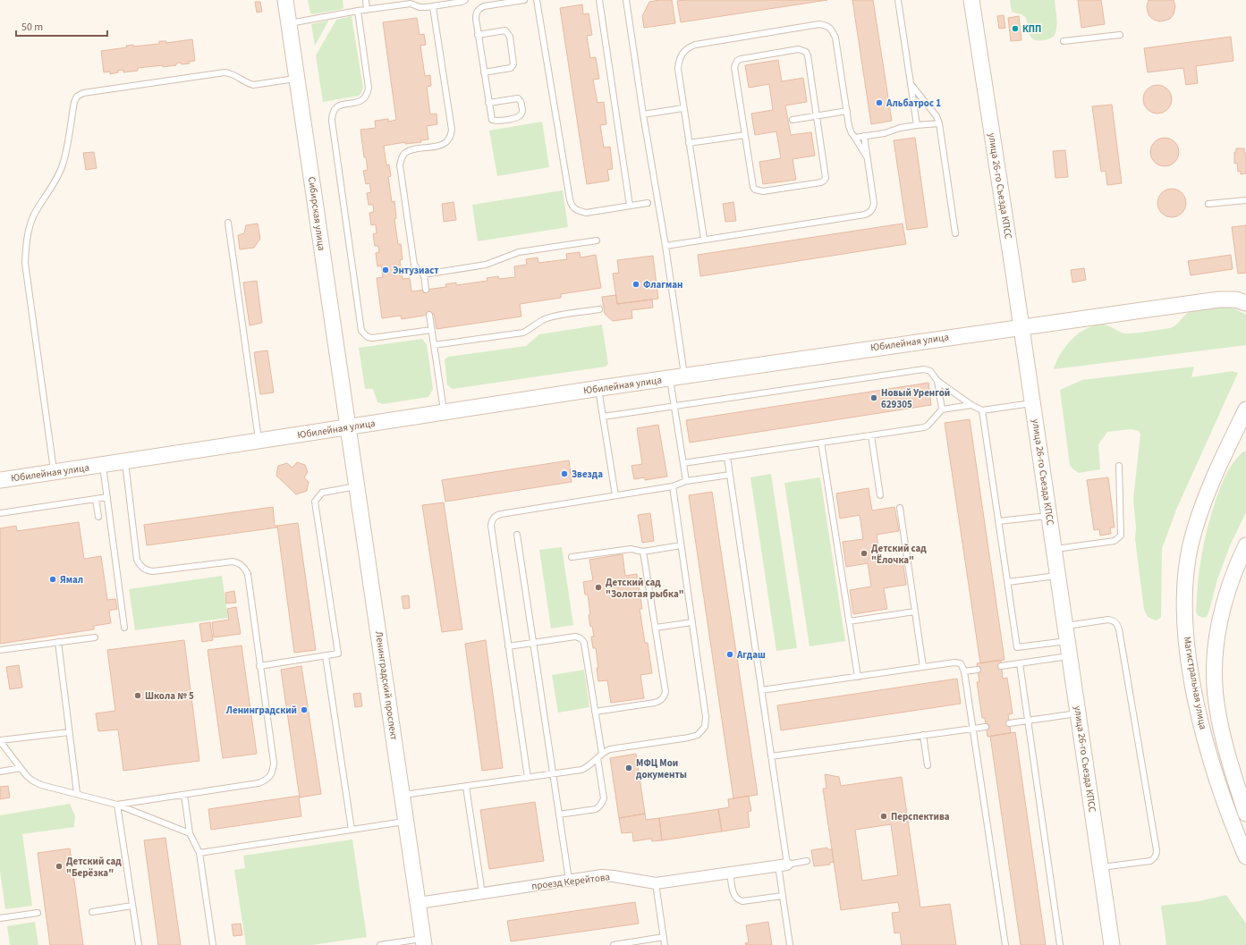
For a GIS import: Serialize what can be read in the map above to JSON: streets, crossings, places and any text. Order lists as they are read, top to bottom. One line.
{"streets":{"main road":["улица 26-го Съезда КПСС","Сибирская улица","Юбилейная улица","Магистральная улица","Ленинградский проспект"],"street":["проезд Керейтова"]},"crossings":[["улица 26-го Съезда КПСС","Юбилейная улица"],["Сибирская улица","Юбилейная улица"],["Сибирская улица","Ленинградский проспект"],["Юбилейная улица","Ленинградский проспект"],["Ленинградский проспект","проезд Керейтова"]],"places":["КПП","Альбатрос 1","Энтузиаст","Флагман","Новый Уренгой 629305","Звезда","Детский сад \"Ёлочка\"","Ямал","Детский сад \"Золотая рыбка\"","Агдаш","Школа № 5","Ленинградский","МФЦ Мои документы","Перспектива","Детский сад \"Берёзка\""],"scale_bar":"50 m"}
